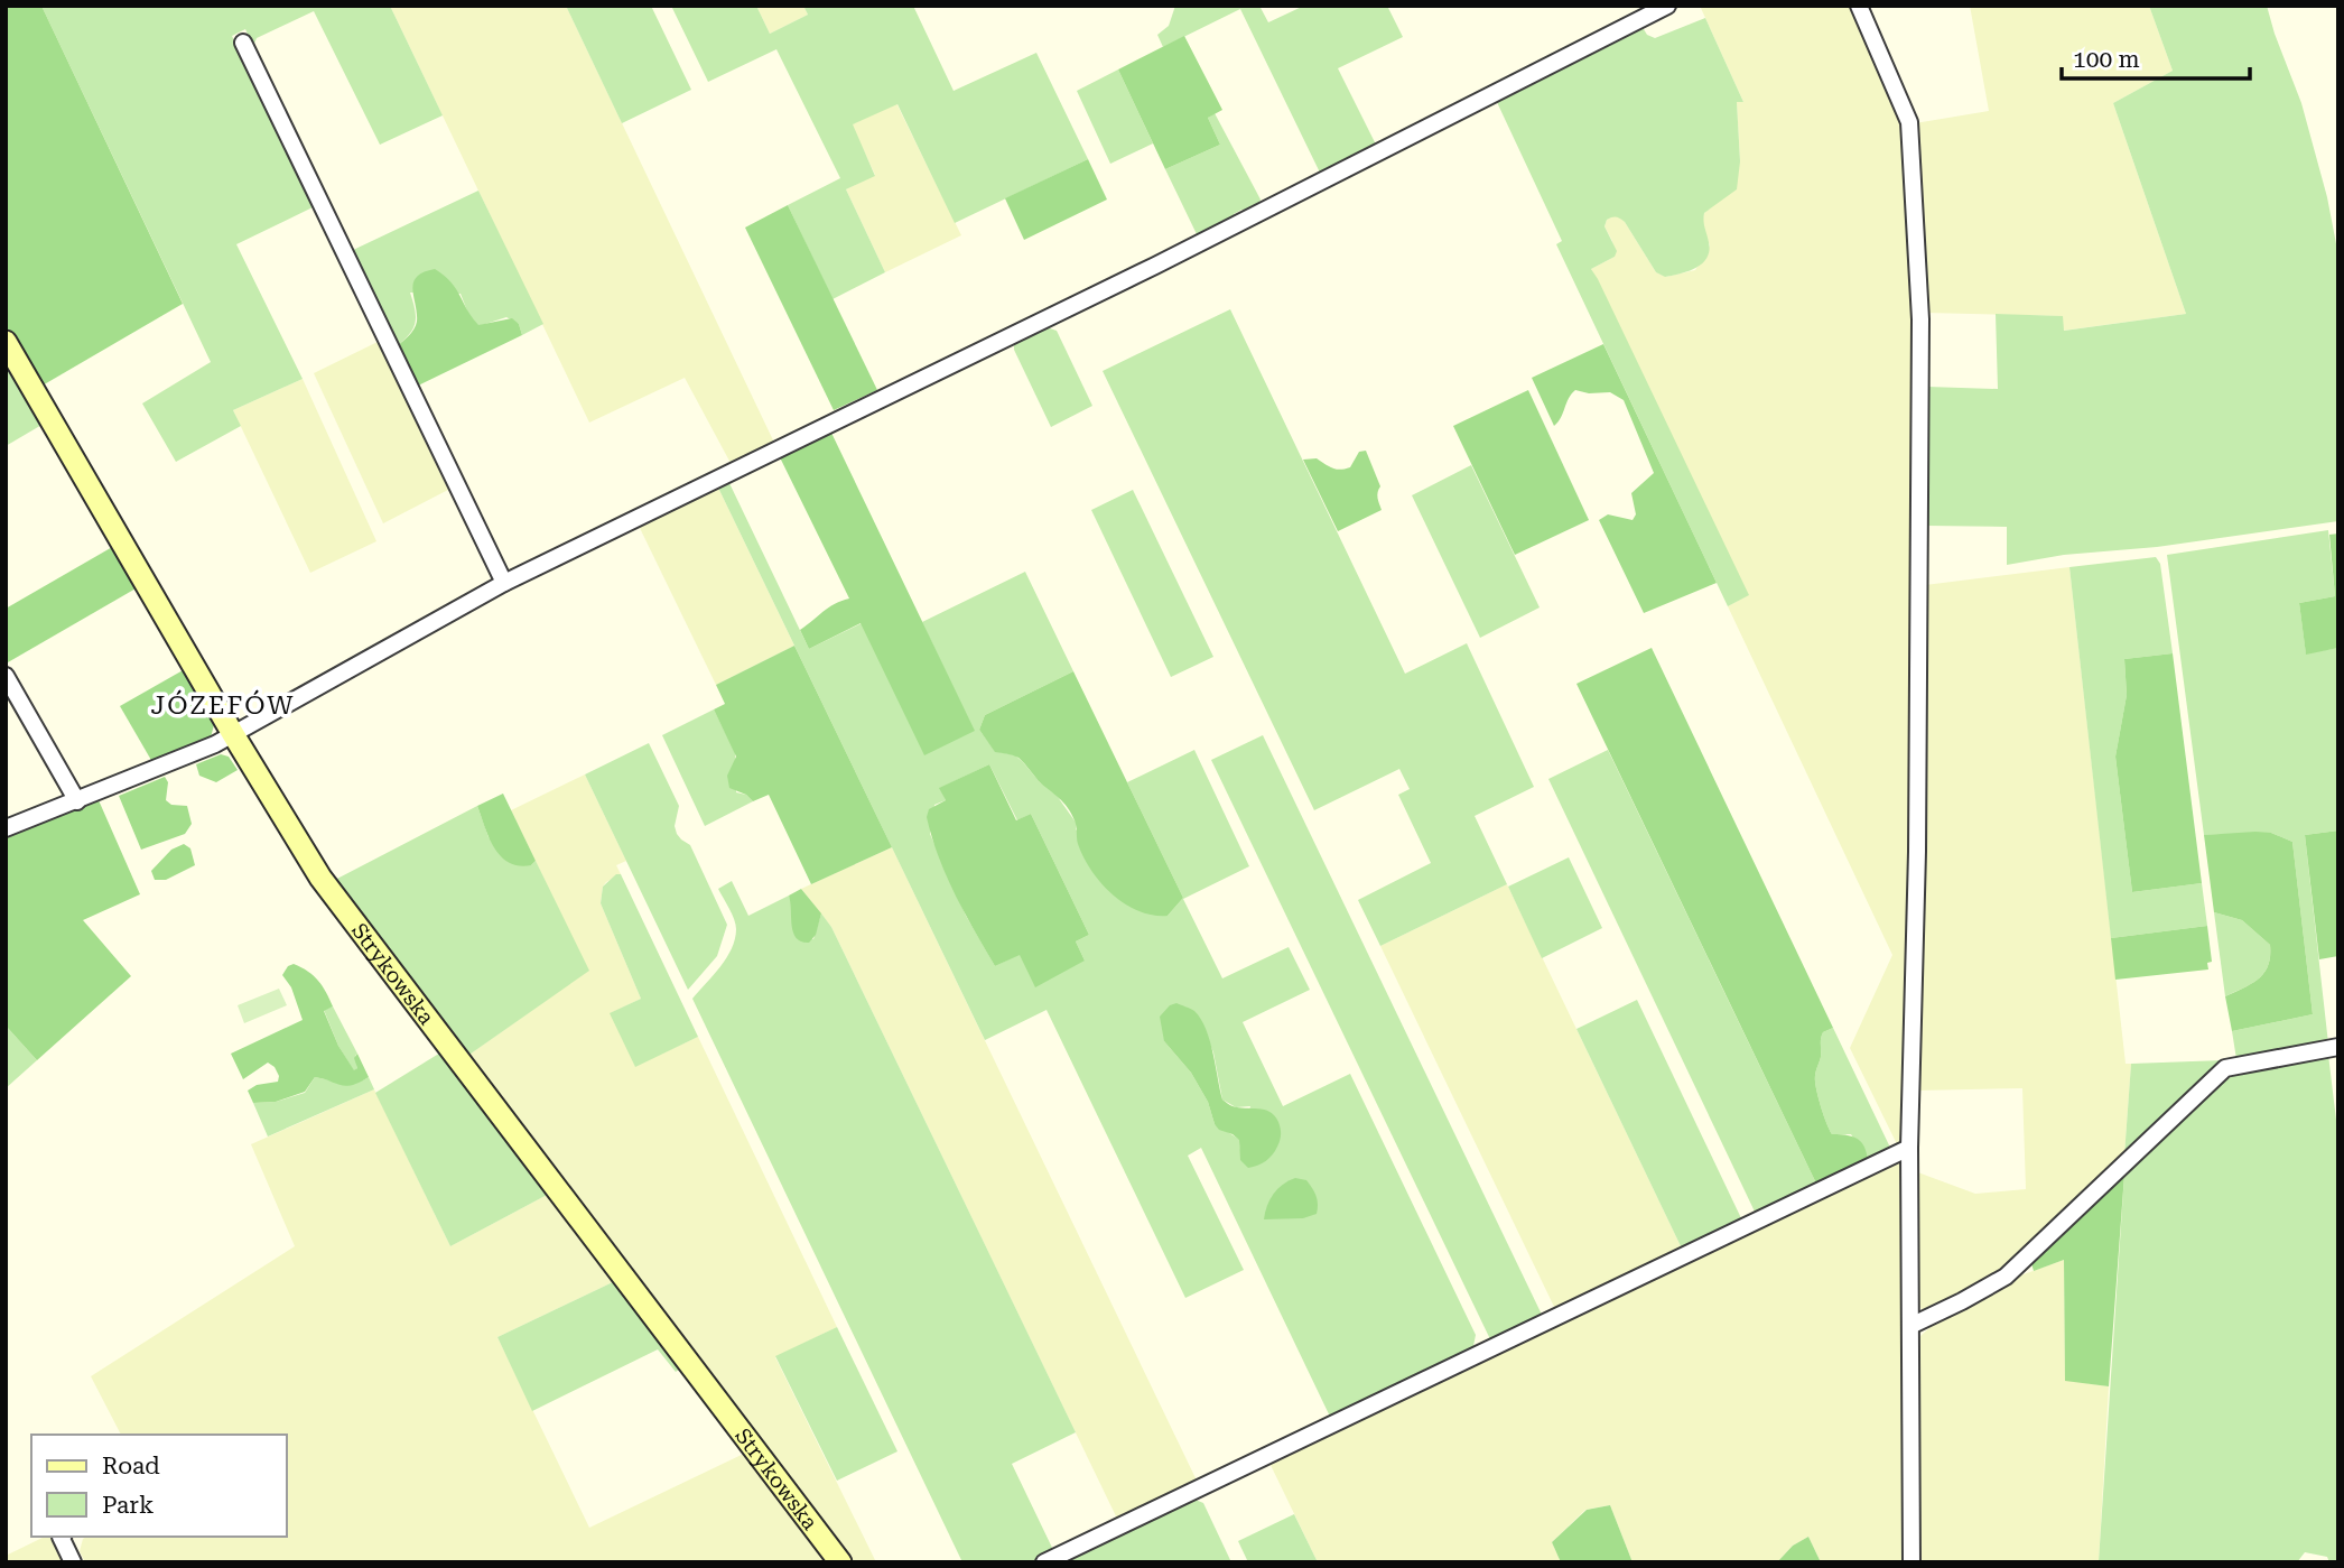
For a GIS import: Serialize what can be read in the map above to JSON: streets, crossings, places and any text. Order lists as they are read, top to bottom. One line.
{"streets":{"street":["Strykowska"]},"districts":["JÓZEFÓW"],"legend":["Road","Park"],"scale_bar":"100 m"}
